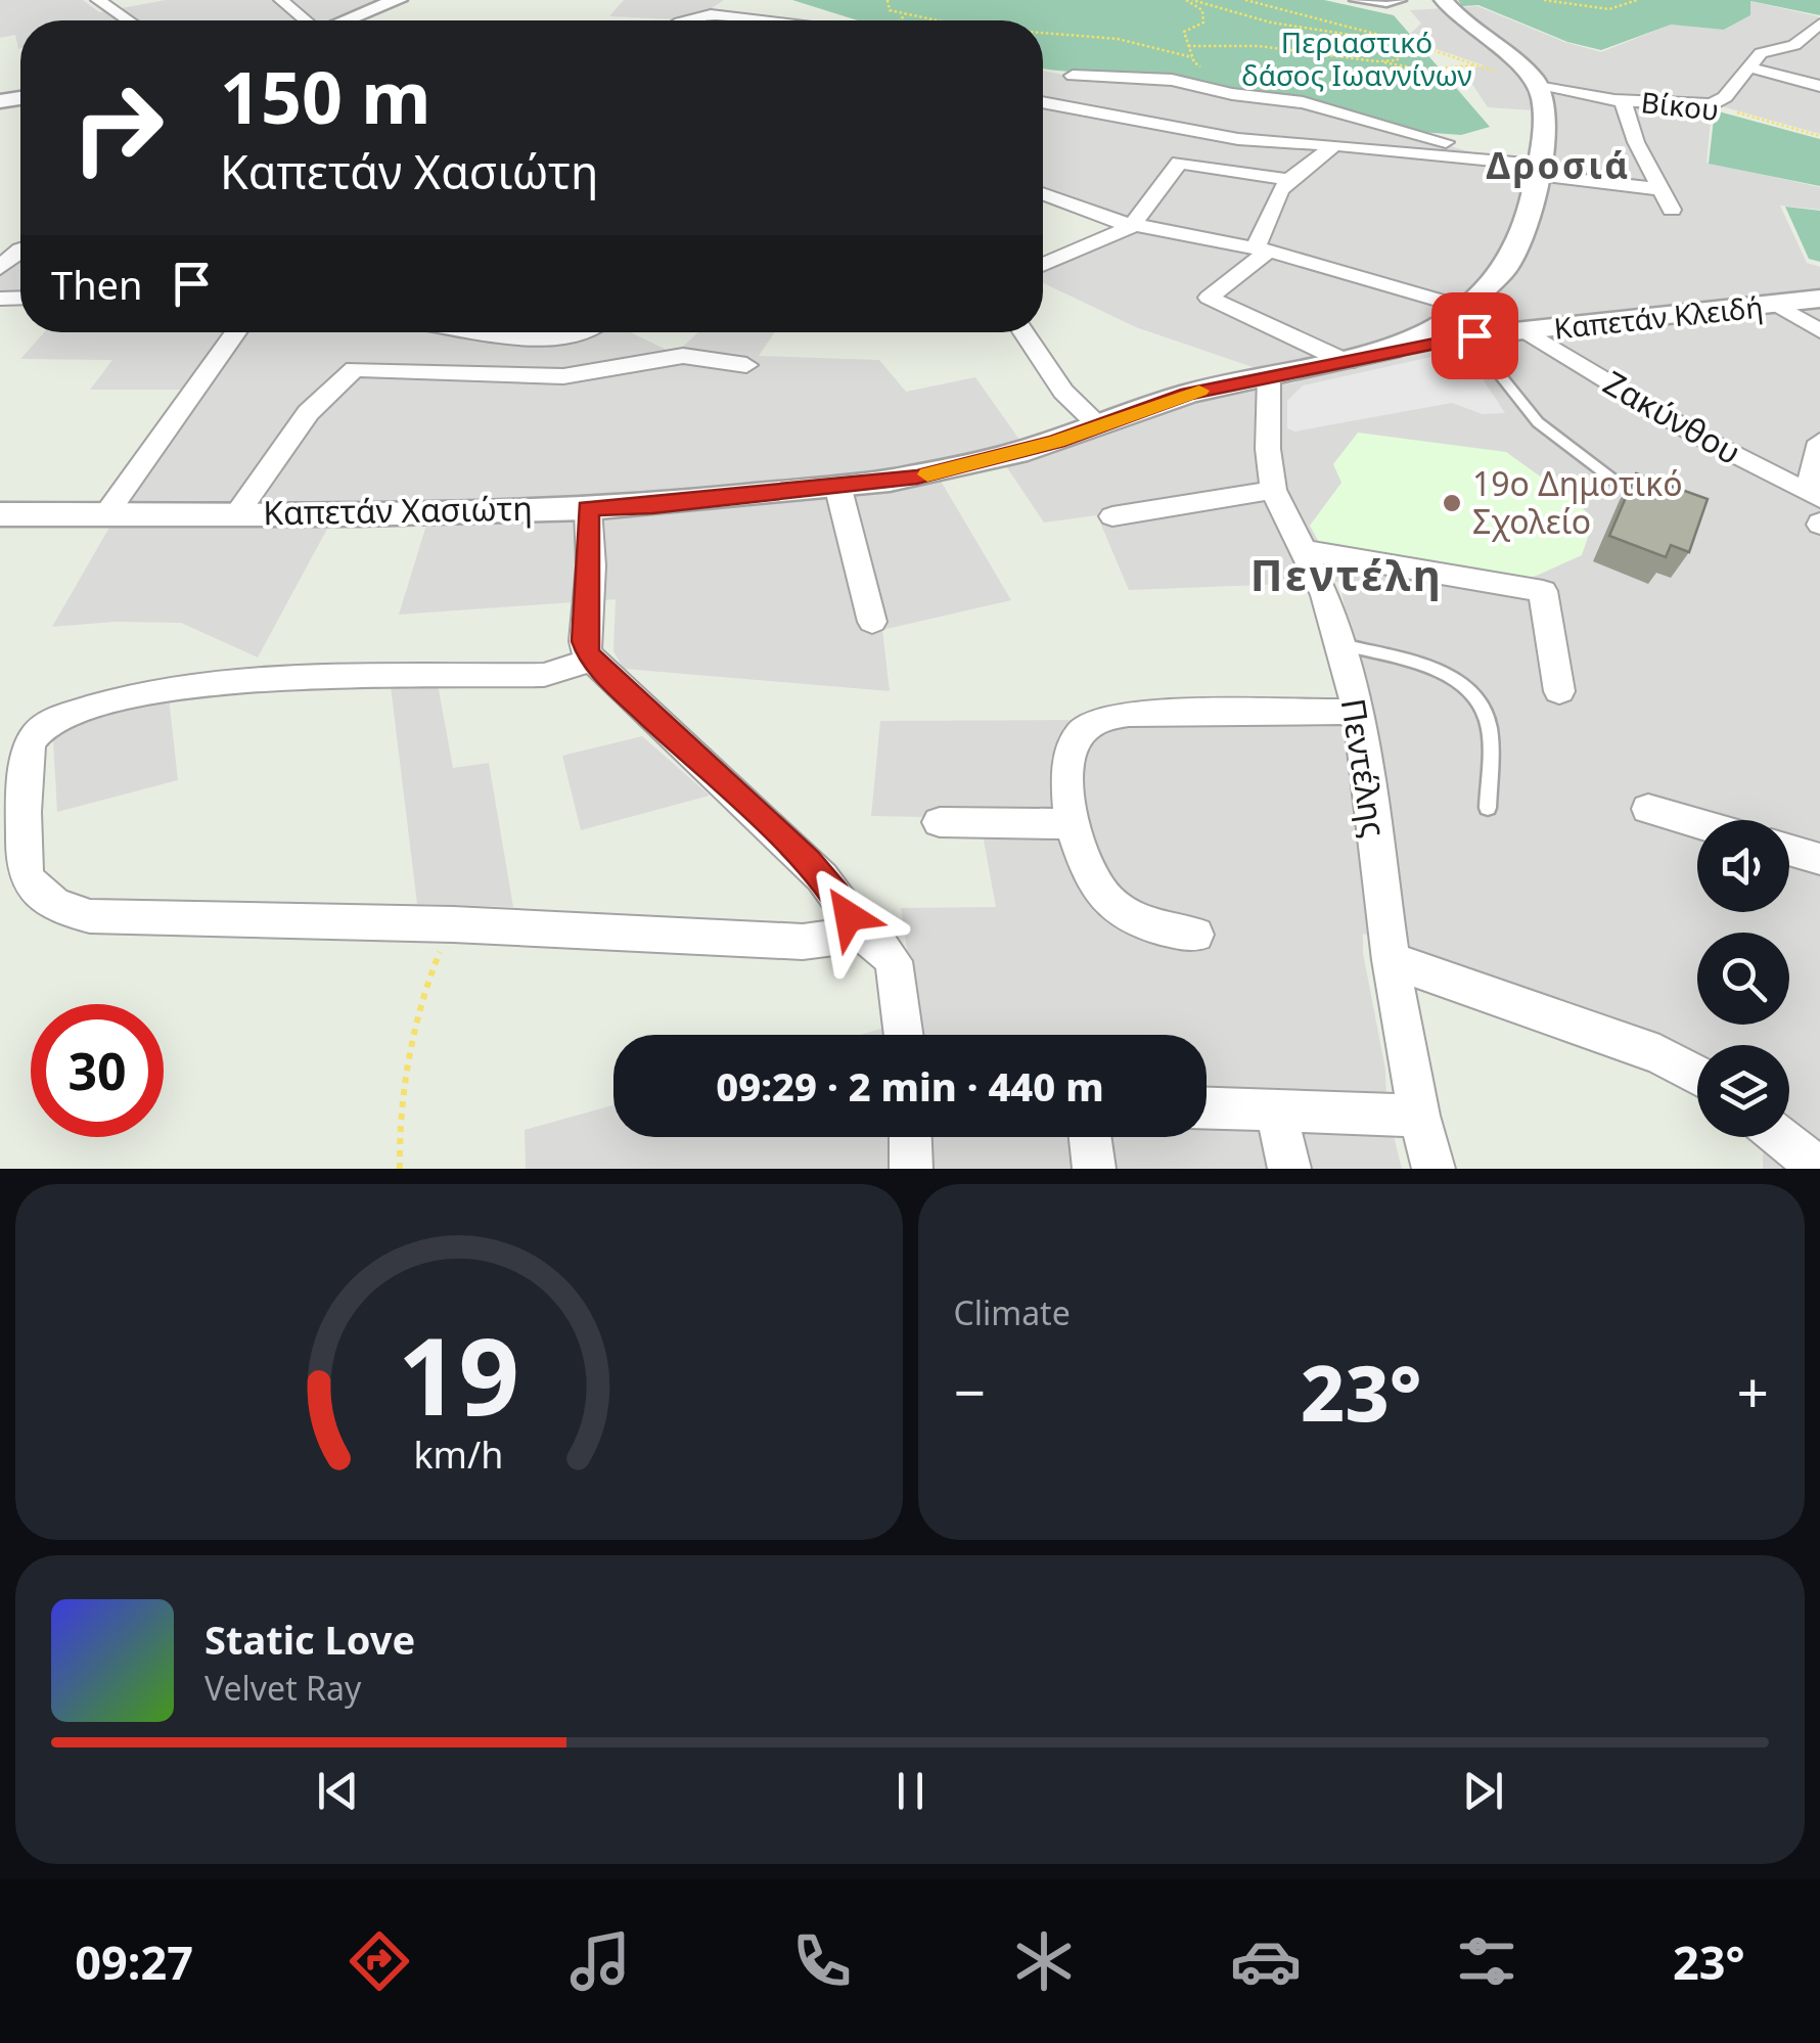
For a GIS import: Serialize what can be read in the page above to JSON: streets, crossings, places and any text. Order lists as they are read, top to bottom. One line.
{"streets":{"street":["Βίκου","Καπετάν Κλειδή","Ζακύνθου","Καπετάν Χασιώτη","Πεντέλης"]},"crossings":[["Καπετάν Κλειδή","Ζακύνθου"],["Καπετάν Κλειδή","Καπετάν Χασιώτη"],["Καπετάν Χασιώτη","Πεντέλης"]],"districts":["Δροσιά","Πεντέλη"],"parks":["Περιαστικό δάσος Ιωαννίνων"],"places":["19ο Δημοτικό Σχολείο"],"page":{"turn":["150 m","Καπετάν Χασιώτη"],"then":"Then","limit":"30","trip":"09:29 · 2 min · 440 m","tile":"Climate","heat":["−","23°","+"],"song":["Static Love","Velvet Ray"],"tabs":["09:27","23°"],"gauge":["19","km/h"]}}
